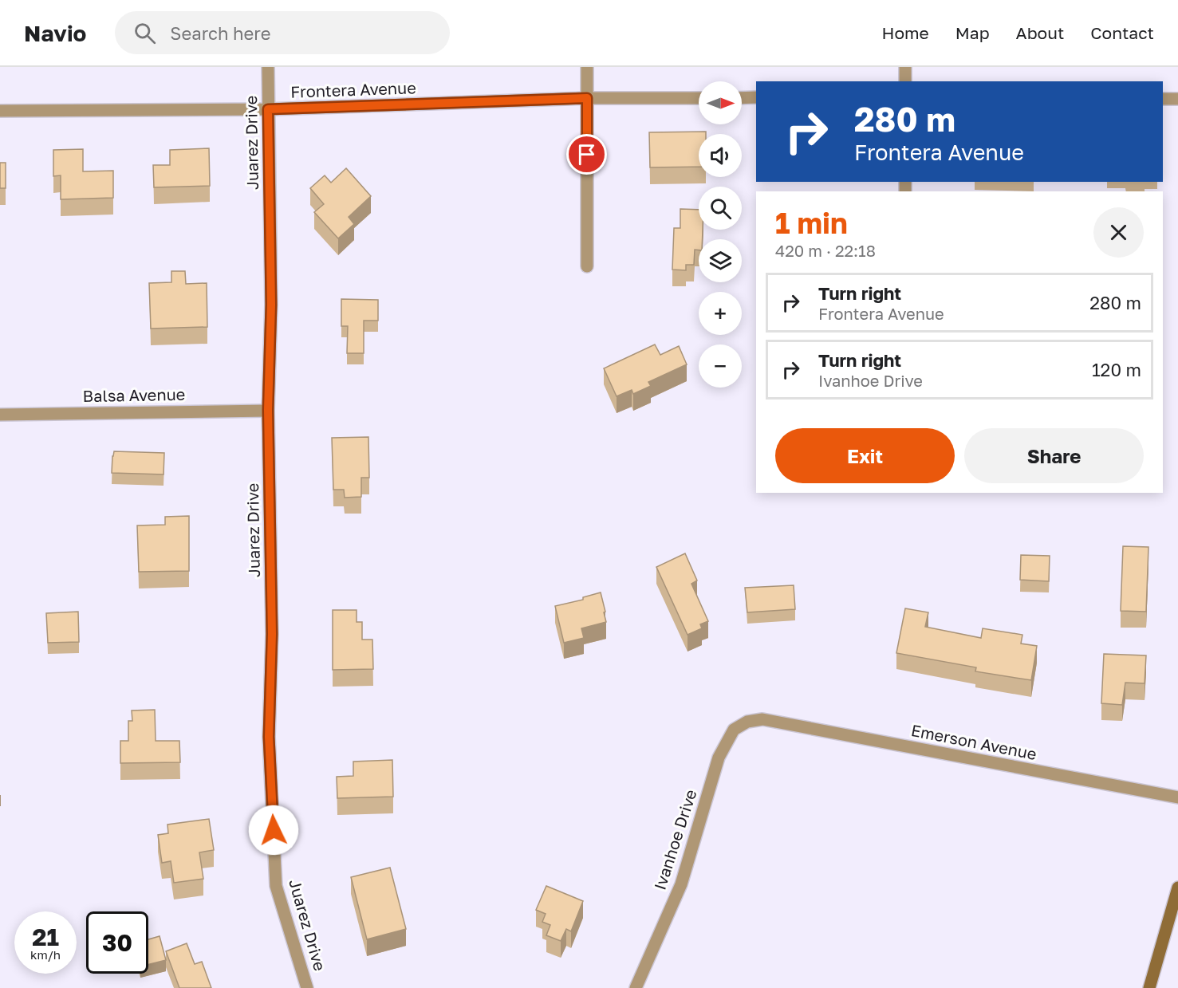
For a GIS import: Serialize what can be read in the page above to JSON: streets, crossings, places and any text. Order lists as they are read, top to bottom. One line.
{"streets":{"street":["Frontera Avenue","Juarez Drive","Balsa Avenue","Emerson Avenue","Ivanhoe Drive"]},"crossings":[["Frontera Avenue","Juarez Drive"],["Juarez Drive","Balsa Avenue"],["Emerson Avenue","Ivanhoe Drive"]],"north":"right","page":{"header":"Navio","search":"Search here","nav":["Home","Map","About","Contact"],"map_buttons":["+","−"],"turn":["280 m","Frontera Avenue"],"heading":["1 min","420 m · 22:18"],"list":[{"name":"Turn right","note":"Frontera Avenue","value":"280 m"},{"name":"Turn right","note":"Ivanhoe Drive","value":"120 m"}],"buttons":["Exit","Share"],"speed":"21 km/h","limit":"30"}}
